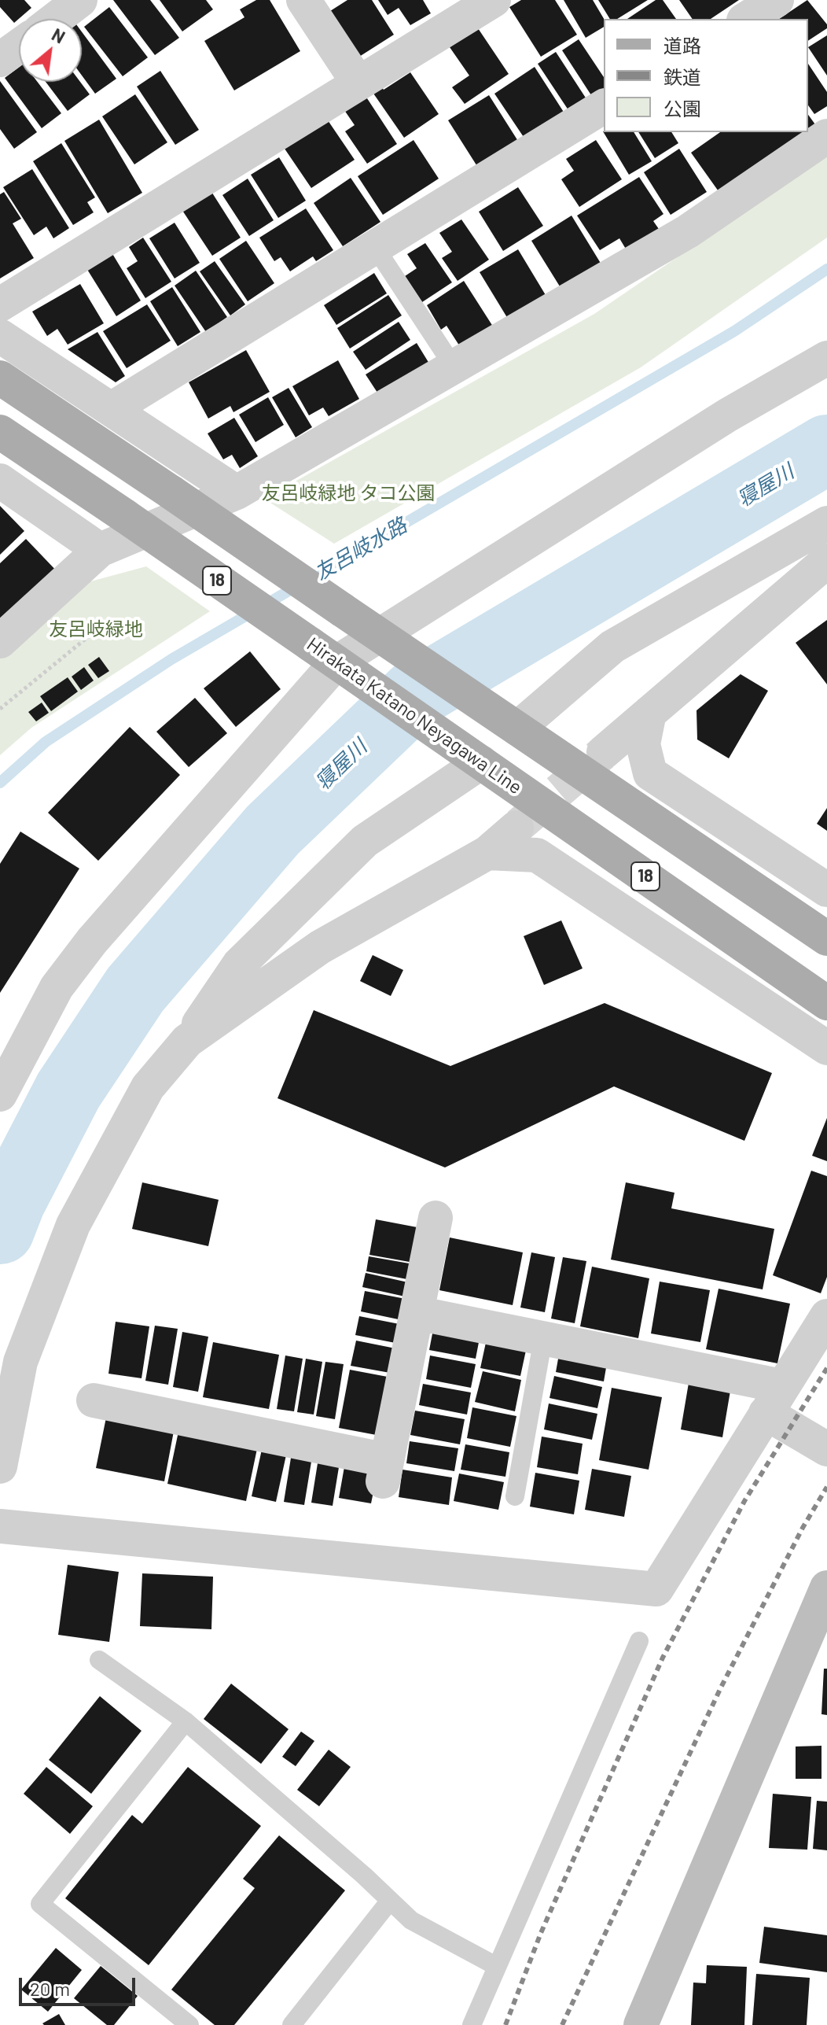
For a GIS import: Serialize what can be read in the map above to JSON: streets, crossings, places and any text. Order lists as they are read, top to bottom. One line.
{"streets":{"main road":["18","Hirakata Katano Neyagawa Line"]},"water":["寝屋川","友呂岐水路"],"parks":["友呂岐緑地 タコ公園","友呂岐緑地"],"legend":["道路","鉄道","公園"],"scale_bar":"20 m","north":"top right"}
